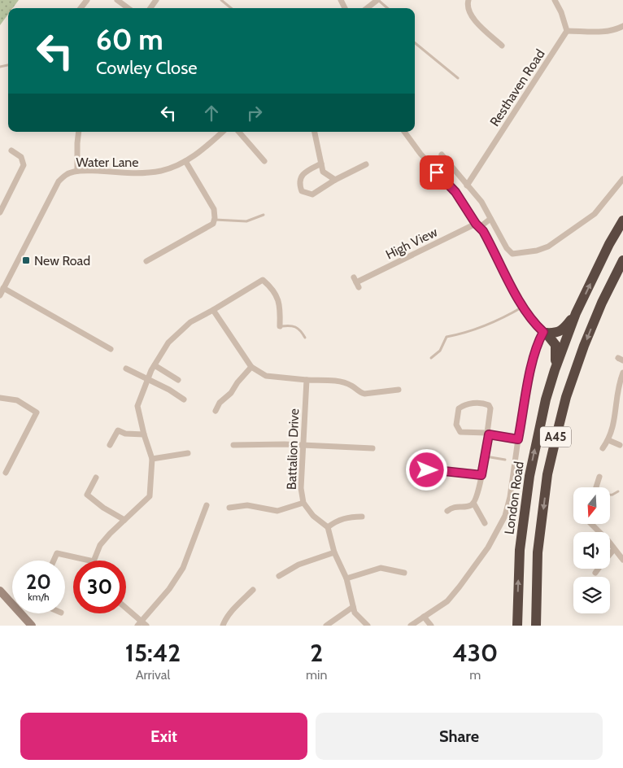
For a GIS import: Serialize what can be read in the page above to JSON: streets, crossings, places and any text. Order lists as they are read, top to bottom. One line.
{"streets":{"highway":["A45","London Road"],"street":["Resthaven Road","Water Lane","High View","Battalion Drive"]},"places":{"transit":["New Road"]},"north":"bottom","page":{"turn":["60 m","Cowley Close"],"speed":"20 km/h","limit":"30","eta":["15:42","Arrival","2","min","430","m"],"buttons":["Exit","Share"]}}
